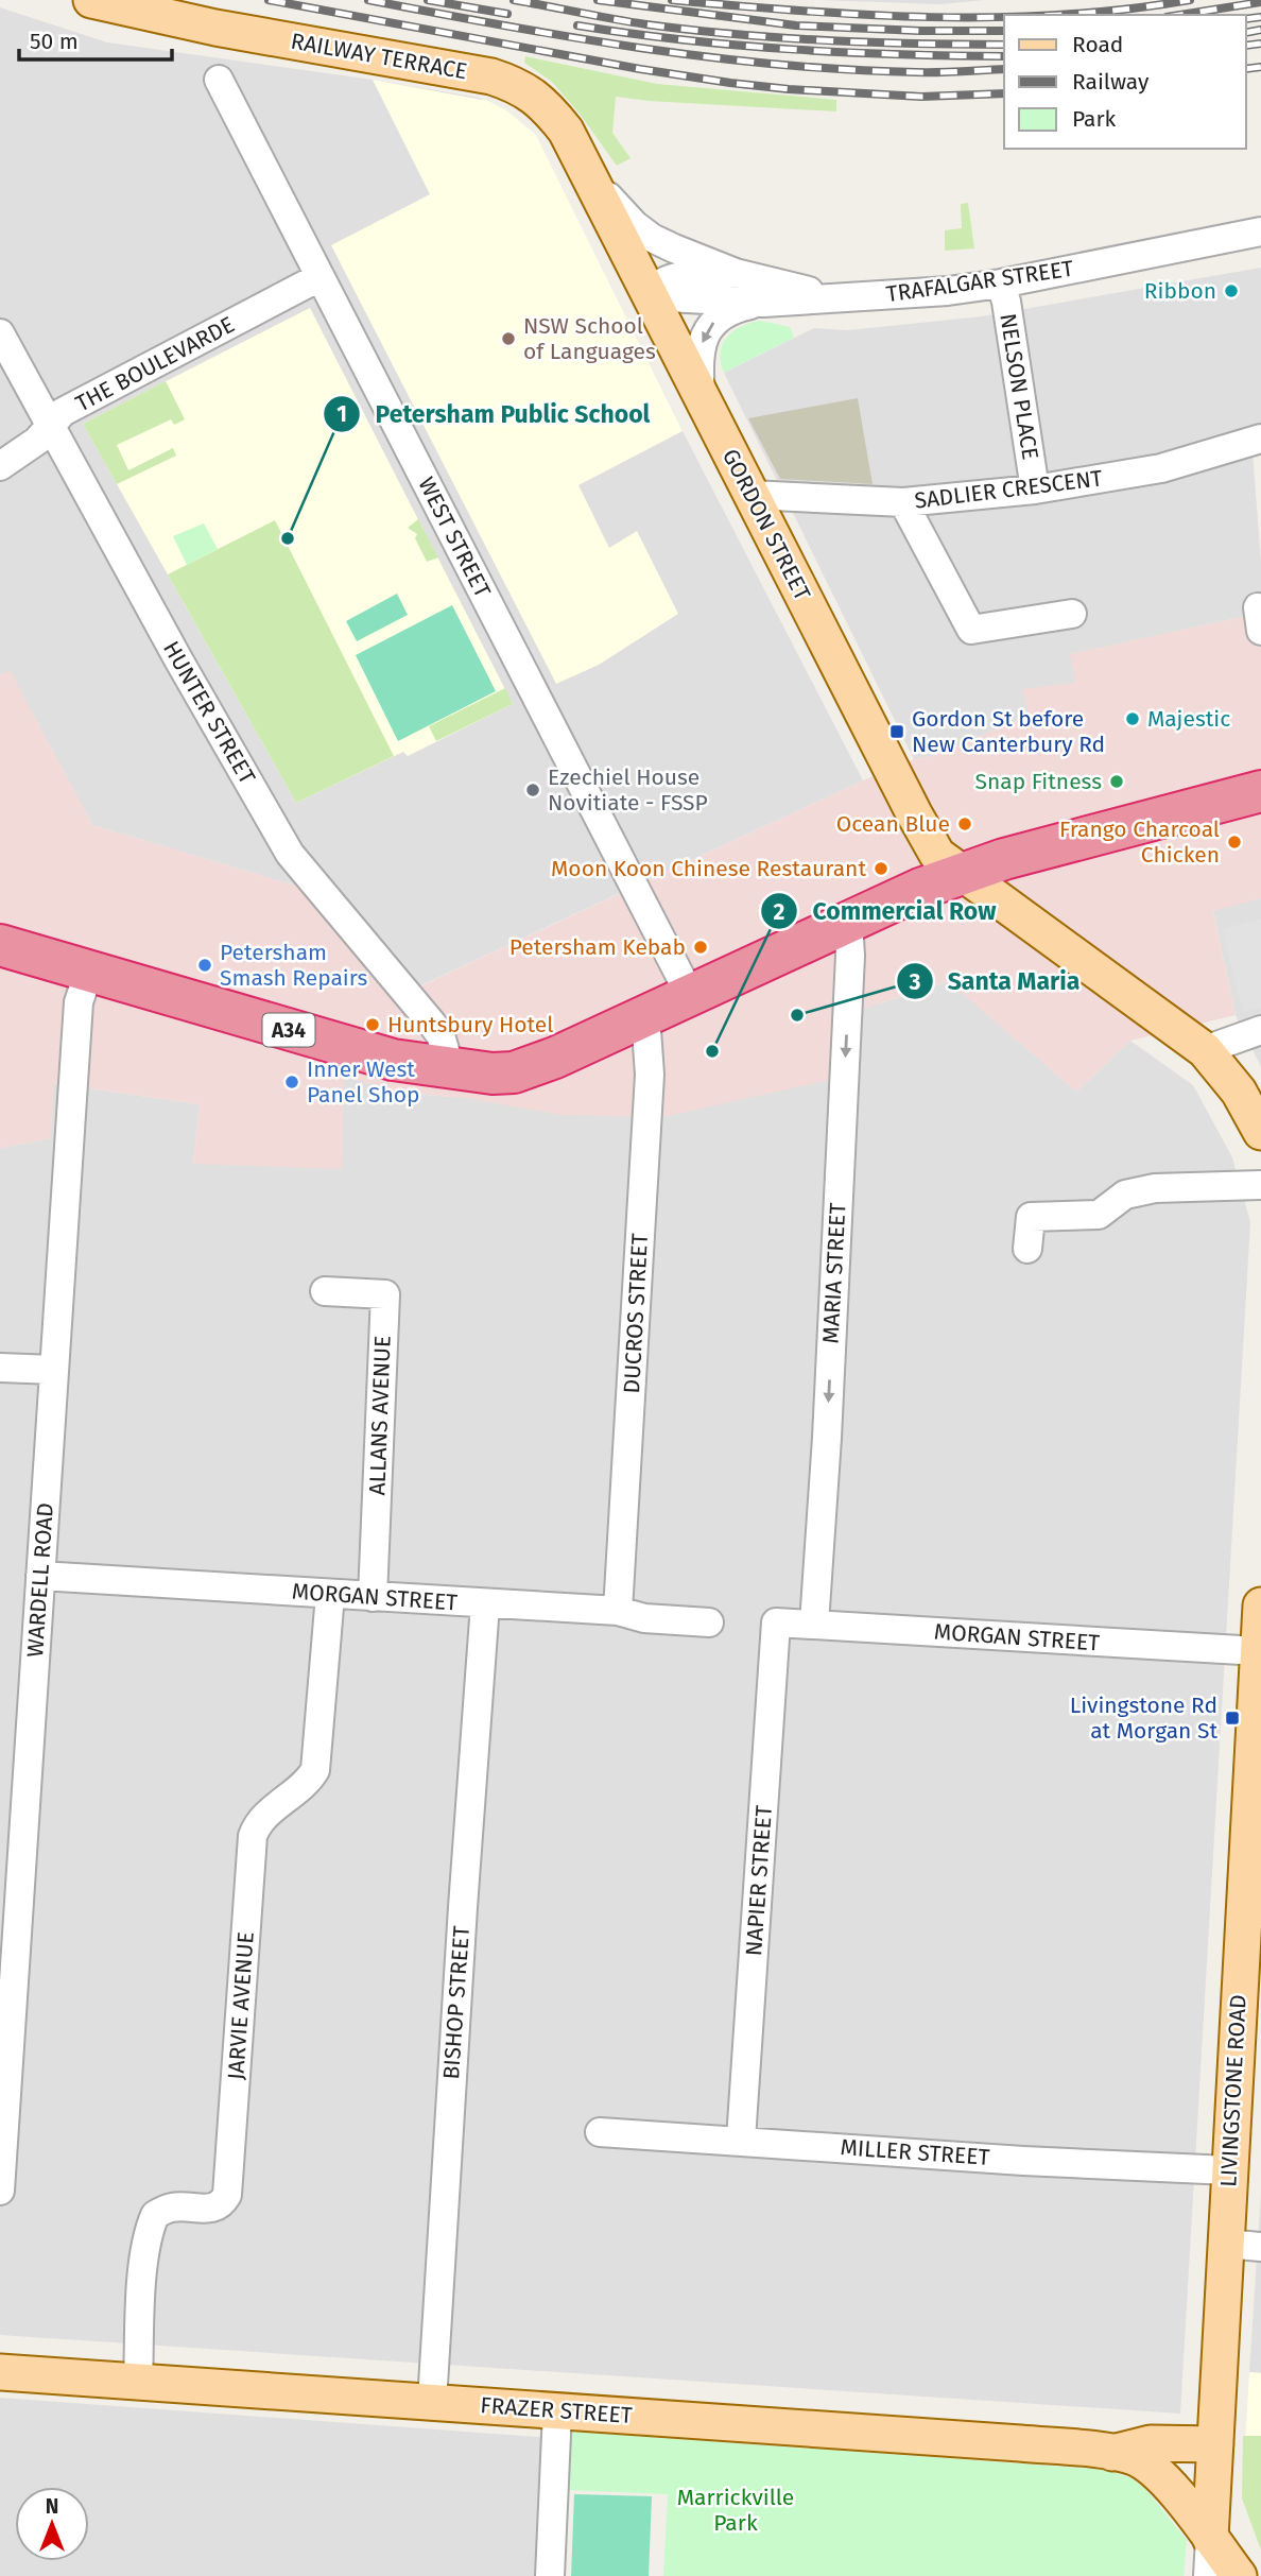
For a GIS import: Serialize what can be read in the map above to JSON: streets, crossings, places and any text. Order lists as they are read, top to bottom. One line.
{"streets":{"highway":["A34"],"main road":["RAILWAY TERRACE","GORDON STREET","LIVINGSTONE ROAD","FRAZER STREET"],"street":["TRAFALGAR STREET","THE BOULEVARDE","NELSON PLACE","SADLIER CRESCENT","WEST STREET","HUNTER STREET","MARIA STREET","DUCROS STREET","ALLANS AVENUE","WARDELL ROAD","MORGAN STREET","NAPIER STREET","BISHOP STREET","JARVIE AVENUE","MILLER STREET"]},"crossings":[["RAILWAY TERRACE","GORDON STREET"],["TRAFALGAR STREET","NELSON PLACE"],["TRAFALGAR STREET","GORDON STREET"],["THE BOULEVARDE","WEST STREET"],["THE BOULEVARDE","HUNTER STREET"],["NELSON PLACE","SADLIER CRESCENT"],["SADLIER CRESCENT","GORDON STREET"],["GORDON STREET","A34"],["WEST STREET","A34"],["HUNTER STREET","A34"],["A34","MARIA STREET"],["A34","DUCROS STREET"],["A34","WARDELL ROAD"],["MARIA STREET","MORGAN STREET"],["DUCROS STREET","MORGAN STREET"],["ALLANS AVENUE","MORGAN STREET"],["WARDELL ROAD","MORGAN STREET"],["MORGAN STREET","NAPIER STREET"],["MORGAN STREET","BISHOP STREET"],["MORGAN STREET","JARVIE AVENUE"],["MORGAN STREET","LIVINGSTONE ROAD"],["NAPIER STREET","MILLER STREET"],["BISHOP STREET","FRAZER STREET"],["JARVIE AVENUE","FRAZER STREET"],["LIVINGSTONE ROAD","MILLER STREET"],["LIVINGSTONE ROAD","FRAZER STREET"]],"one_way":["MARIA STREET"],"parks":["Marrickville Park"],"places":{"other":["Ribbon","NSW School of Languages","Petersham Public School","Majestic","Snap Fitness","Ezechiel House Novitiate - FSSP","Ocean Blue","Frango Charcoal Chicken","Moon Koon Chinese Restaurant","Petersham Kebab","Petersham Smash Repairs","Santa Maria","Huntsbury Hotel","Commercial Row","Inner West Panel Shop"],"transit":["Gordon St before New Canterbury Rd","Livingstone Rd at Morgan St"]},"legend":["Road","Railway","Park"],"scale_bar":"50 m","north":"top"}
